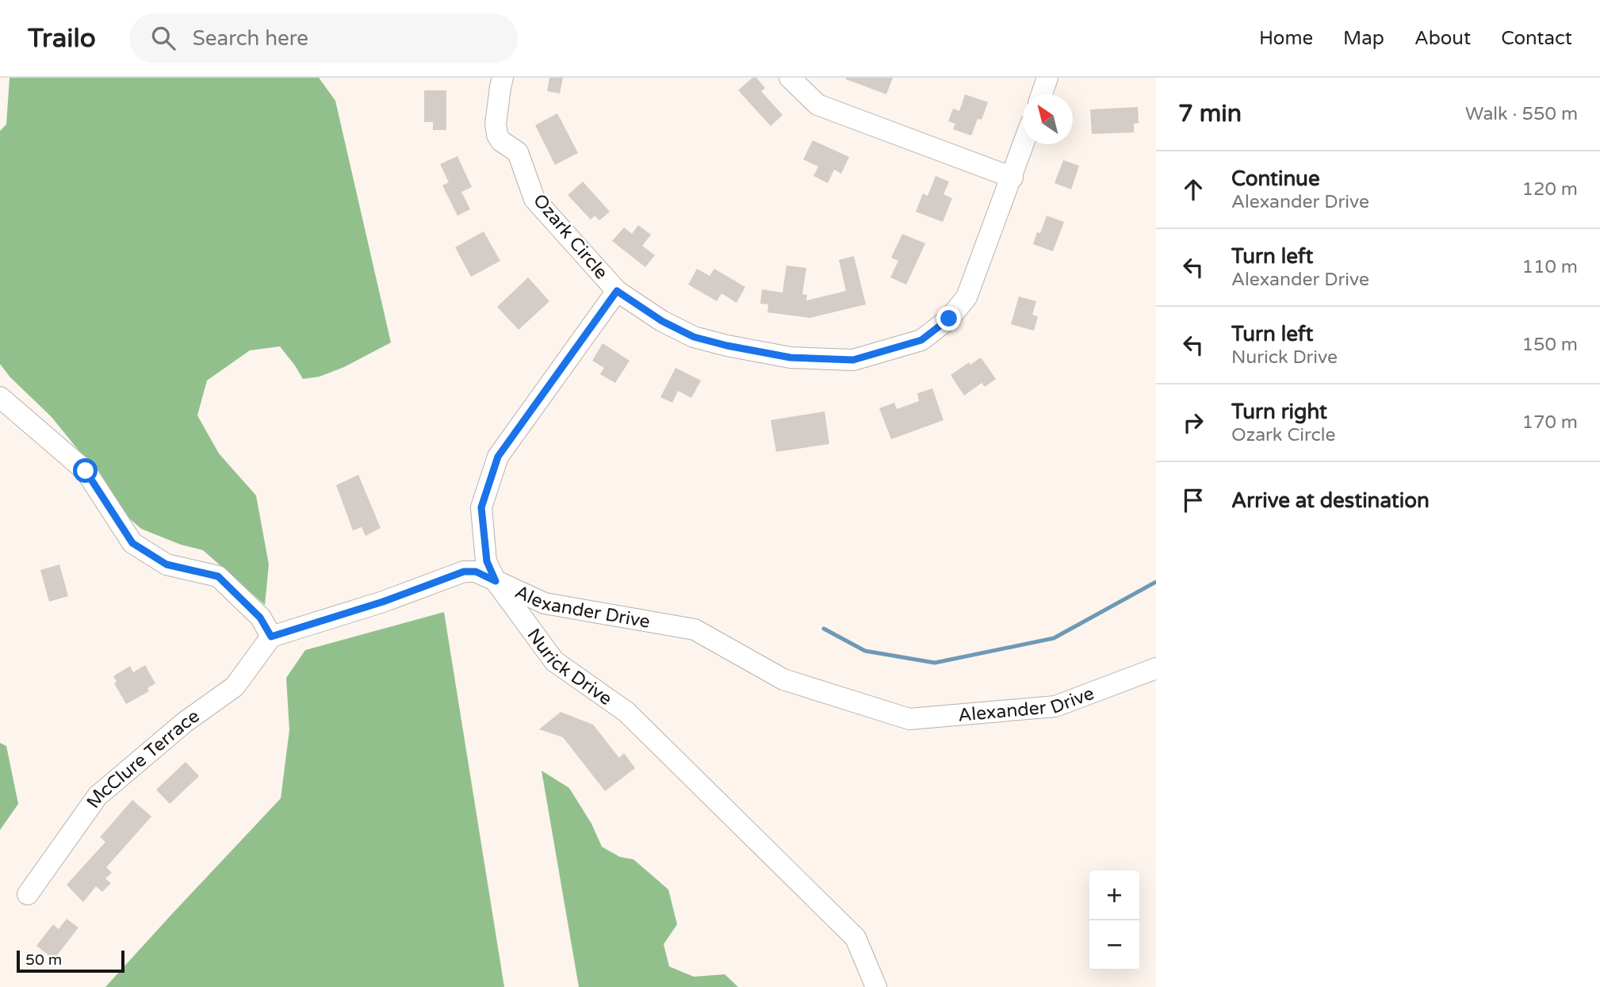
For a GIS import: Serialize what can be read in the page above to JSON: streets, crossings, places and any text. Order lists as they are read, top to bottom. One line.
{"streets":{"street":["Ozark Circle","Alexander Drive","Nurick Drive","McClure Terrace"]},"crossings":[["Ozark Circle","Nurick Drive"],["Alexander Drive","Nurick Drive"],["Alexander Drive","McClure Terrace"]],"scale_bar":"50 m","north":"top left","page":{"header":"Trailo","search":"Search here","nav":["Home","Map","About","Contact"],"heading":["7 min","Walk · 550 m"],"list":[["Continue","Alexander Drive","120 m"],["Turn left","Alexander Drive","110 m"],["Turn left","Nurick Drive","150 m"],["Turn right","Ozark Circle","170 m"],"Arrive at destination"],"map_buttons":["+","−"],"scale":"50 m"}}
